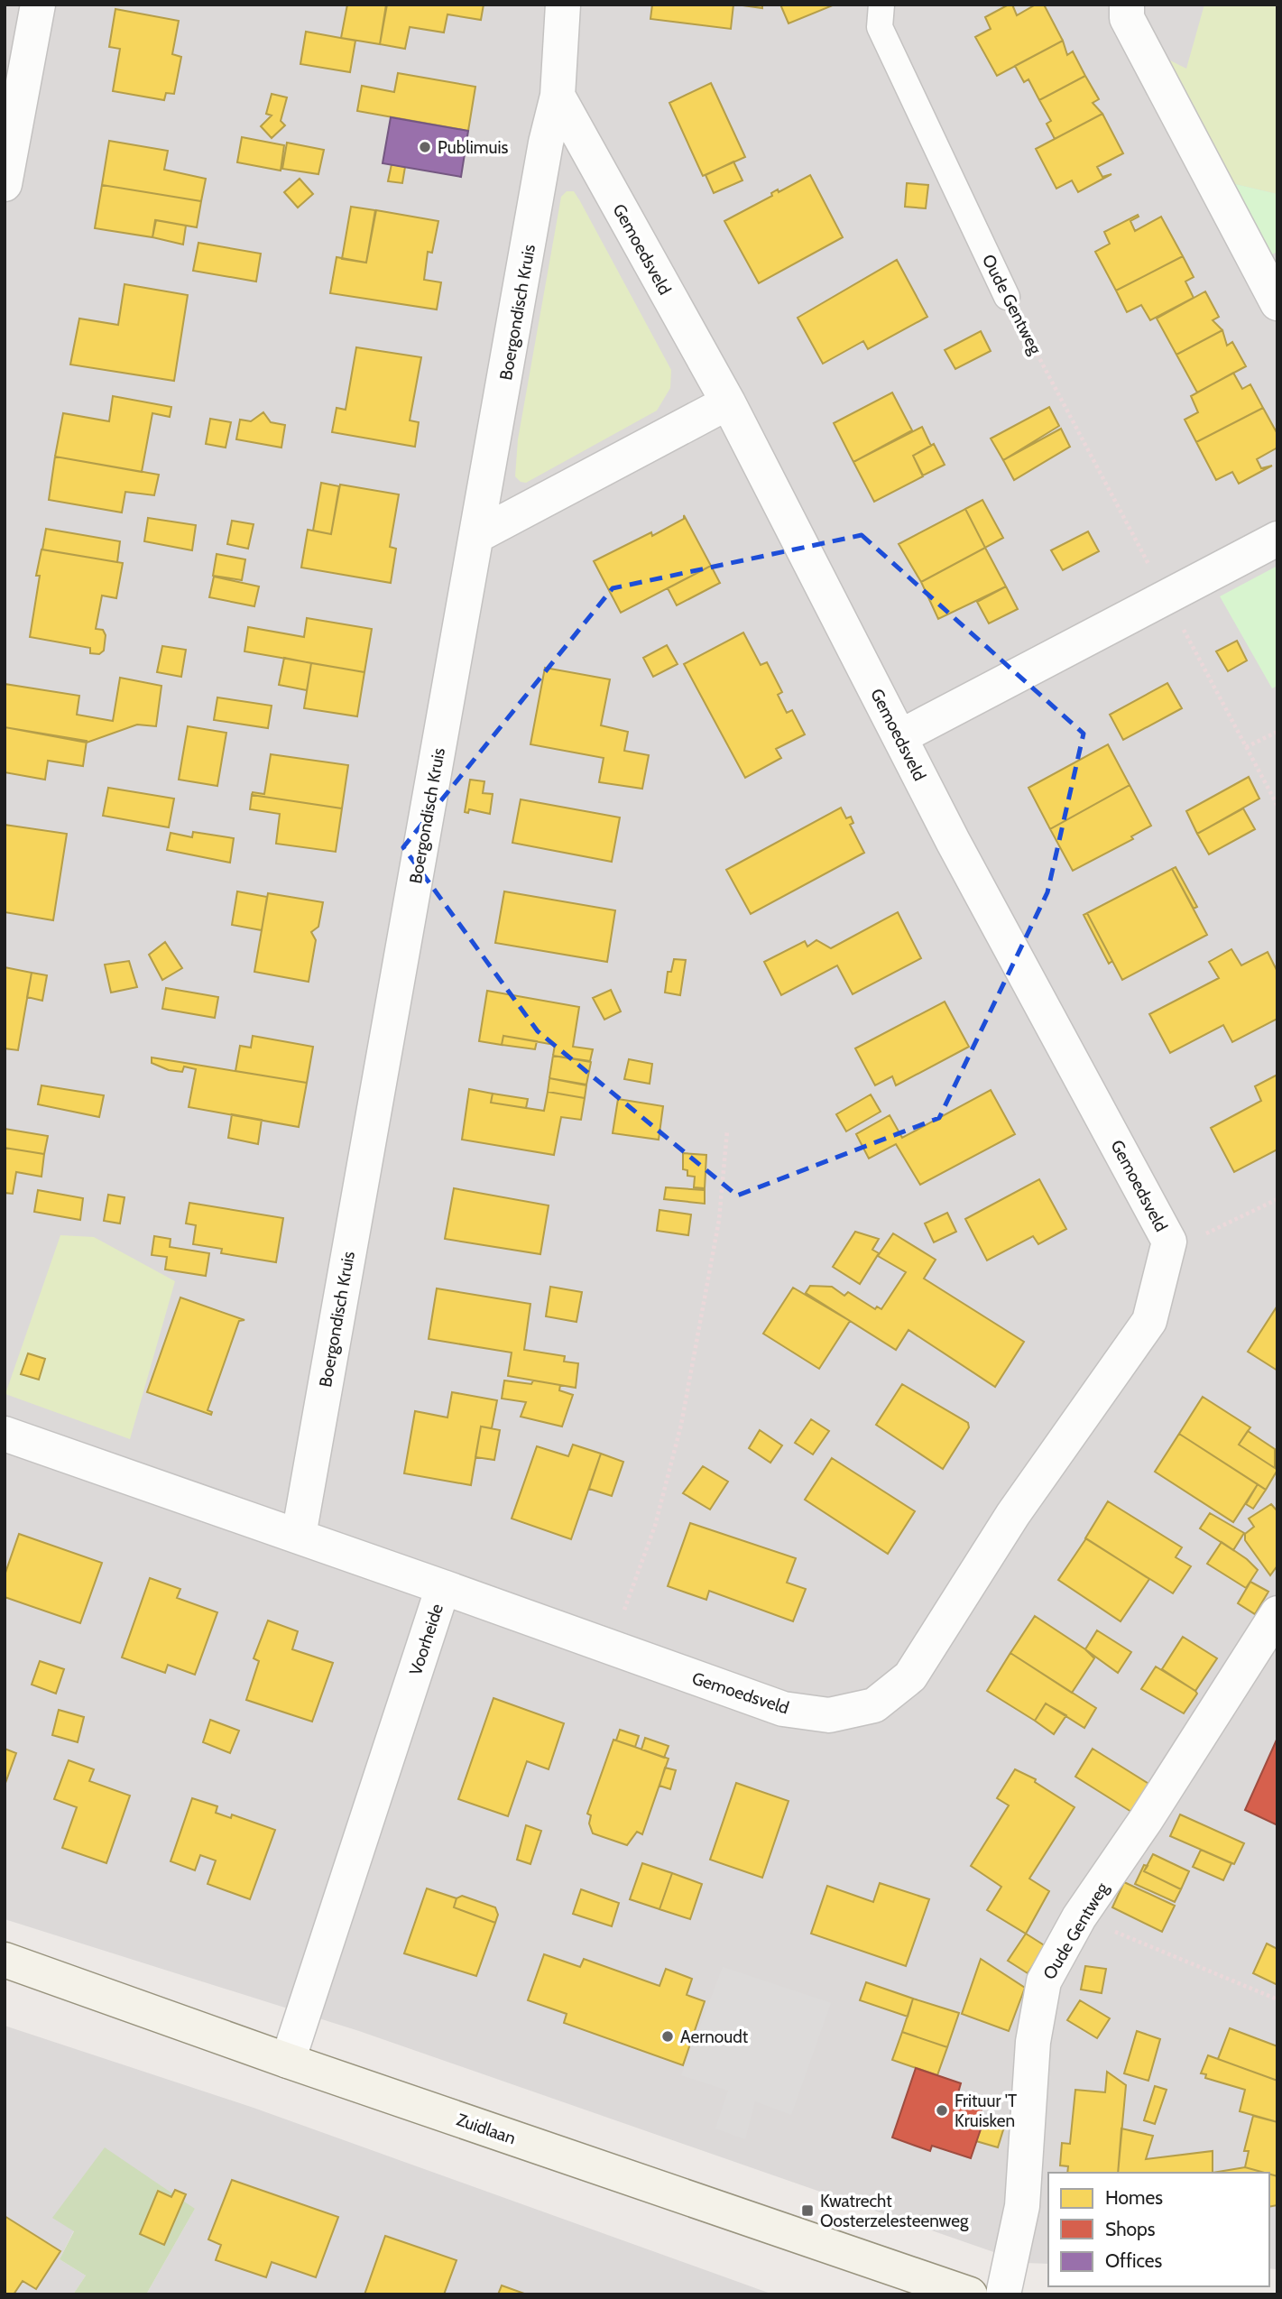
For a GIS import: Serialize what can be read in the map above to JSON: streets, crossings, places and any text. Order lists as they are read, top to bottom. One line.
{"streets":{"main road":["Zuidlaan"],"street":["Gemoedsveld","Oude Gentweg","Boergondisch Kruis","Voorheide"]},"crossings":[["Gemoedsveld","Boergondisch Kruis"],["Gemoedsveld","Voorheide"],["Boergondisch Kruis","Voorheide"],["Voorheide","Zuidlaan"]],"places":{"other":["Publimuis","Aernoudt","Frituur 'T Kruisken"],"transit":["Kwatrecht Oosterzelesteenweg"]},"legend":["Homes","Shops","Offices"]}
